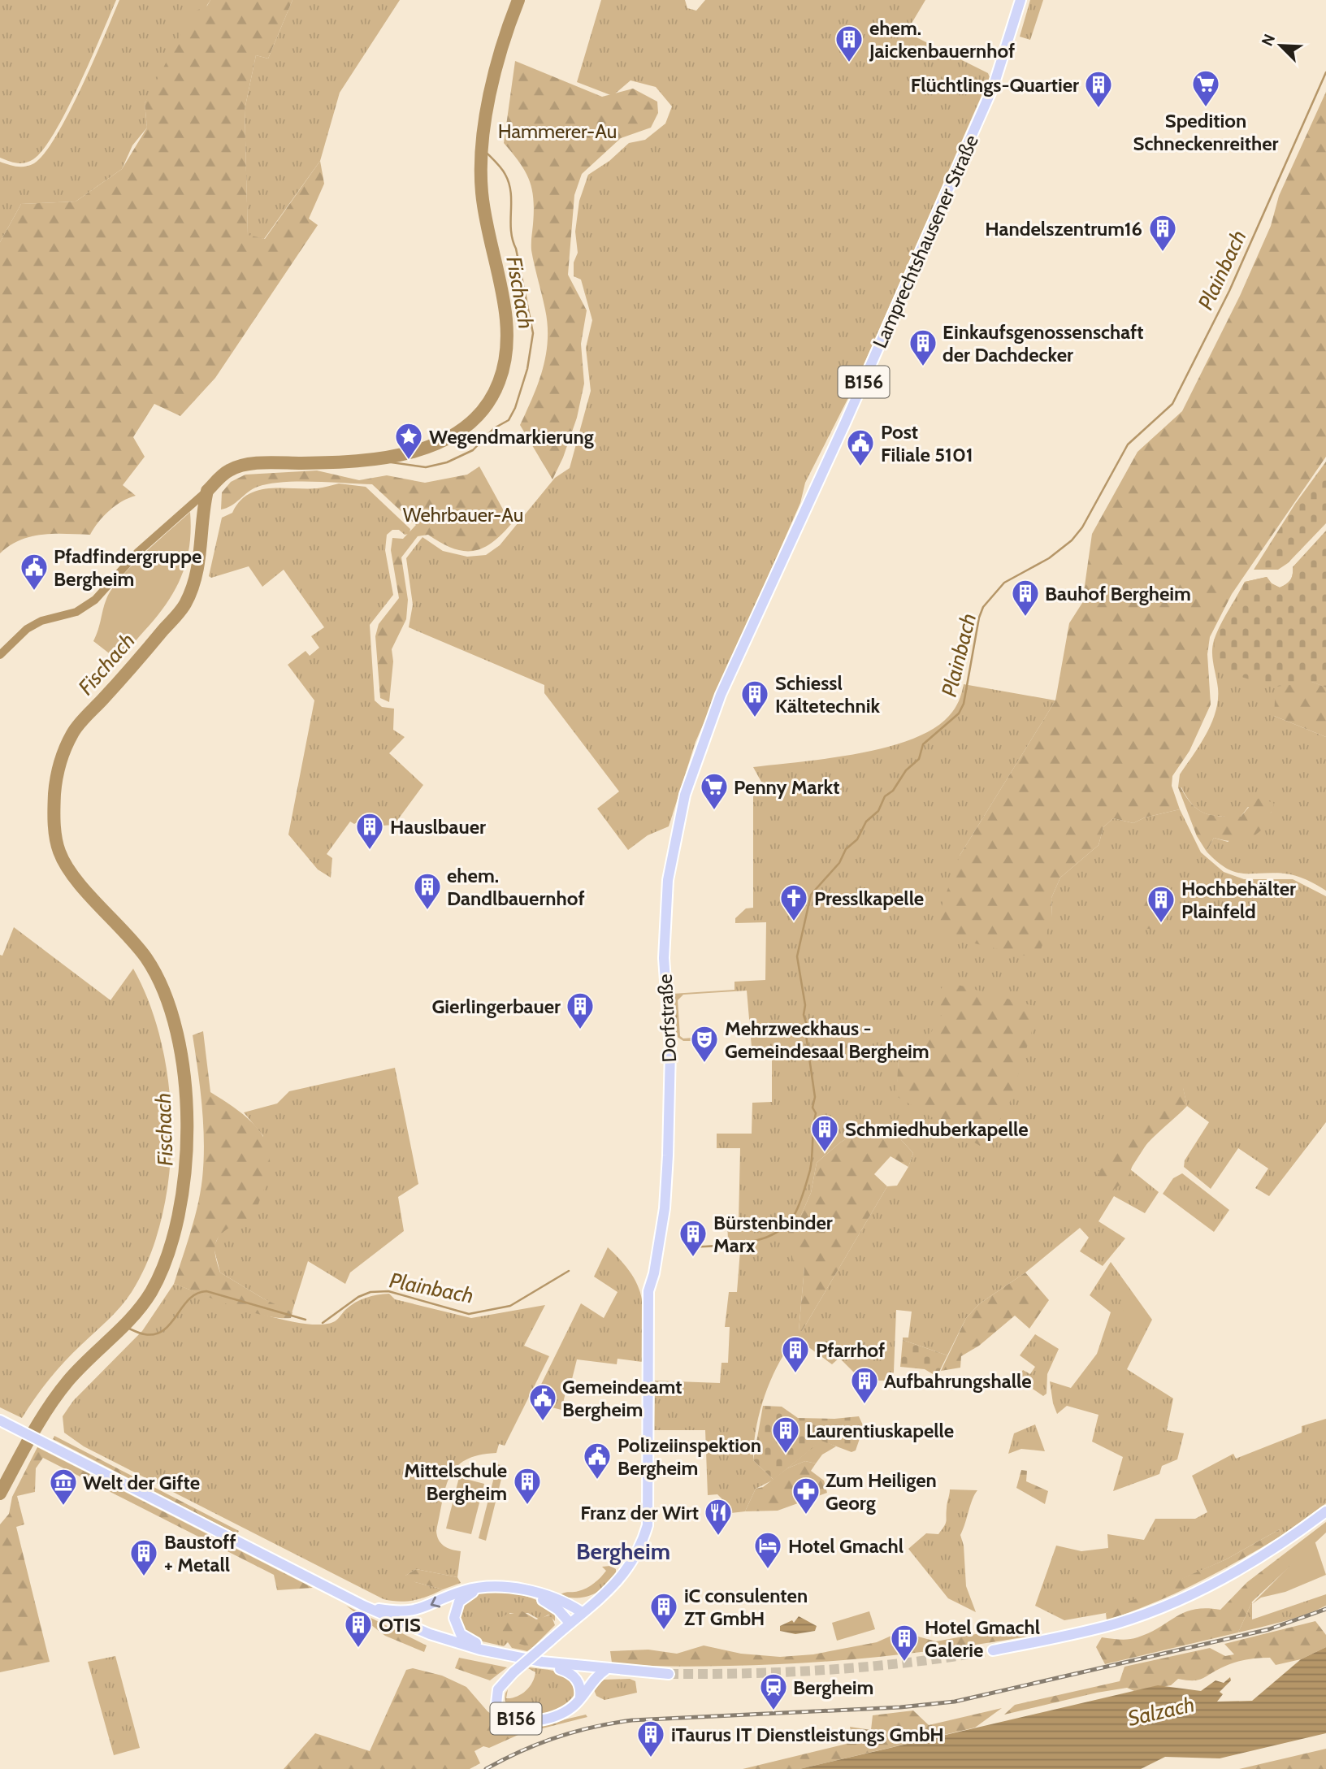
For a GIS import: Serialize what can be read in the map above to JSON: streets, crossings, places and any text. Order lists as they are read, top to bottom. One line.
{"streets":{"main road":["Lamprechtshausener Straße","B156","Dorfstraße"]},"crossings":[["Lamprechtshausener Straße","Dorfstraße"],["B156","Dorfstraße"]],"districts":["Bergheim"],"water":["Plainbach","Fischach","Salzach"],"parks":["Hammerer-Au","Wehrbauer-Au"],"places":{"building":["ehem. Jaickenbauernhof","Flüchtlings-Quartier","Handelszentrum16","Einkaufsgenossenschaft der Dachdecker","Bauhof Bergheim","Schiessl Kältetechnik","Hauslbauer","ehem. Dandlbauernhof","Hochbehälter Plainfeld","Gierlingerbauer","Schmiedhuberkapelle","Bürstenbinder Marx","Pfarrhof","Aufbahrungshalle","Laurentiuskapelle","Mittelschule Bergheim","Baustoff + Metall","iC consulenten ZT GmbH","OTIS","Hotel Gmachl Galerie","iTaurus IT Dienstleistungs GmbH"],"supermarket":["Spedition Schneckenreither","Penny Markt"],"place":["Wegendmarkierung"],"public building":["Post Filiale 5101","Pfadfindergruppe Bergheim","Gemeindeamt Bergheim","Polizeiinspektion Bergheim"],"church":["Presslkapelle"],"theatre":["Mehrzweckhaus - Gemeindesaal Bergheim"],"museum":["Welt der Gifte"],"pharmacy":["Zum Heiligen Georg"],"restaurant":["Franz der Wirt"],"hotel":["Hotel Gmachl"],"station":["Bergheim"]},"north":"top left"}
